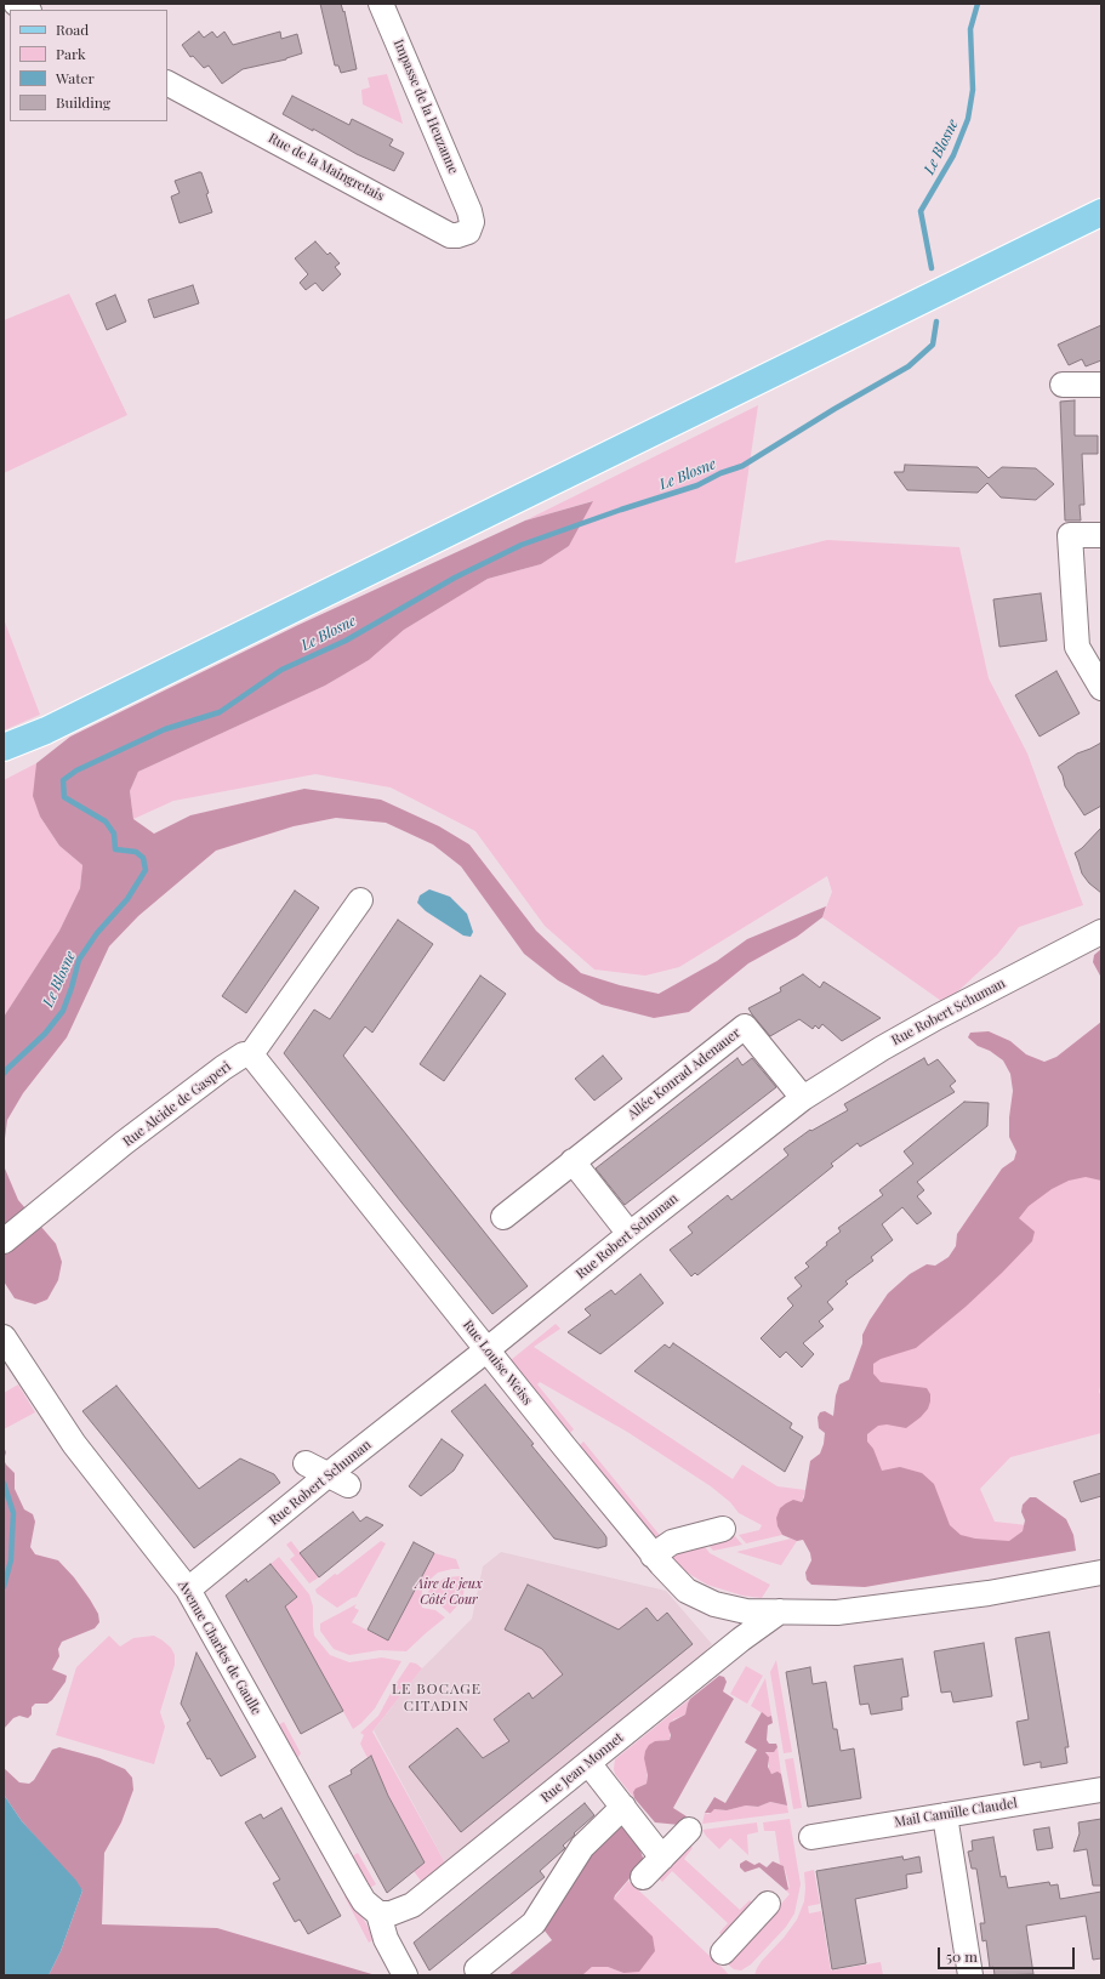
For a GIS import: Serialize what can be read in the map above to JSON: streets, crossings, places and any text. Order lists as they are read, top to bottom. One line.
{"streets":{"street":["Impasse de la Heuzanne","Rue de la Maingretais","Rue Robert Schuman","Allée Konrad Adenauer","Rue Alcide de Gasperi","Rue Louise Weiss","Avenue Charles de Gaulle","Rue Jean Monnet","Mail Camille Claudel"]},"crossings":[["Impasse de la Heuzanne","Rue de la Maingretais"],["Rue Robert Schuman","Allée Konrad Adenauer"],["Rue Robert Schuman","Rue Louise Weiss"],["Rue Robert Schuman","Avenue Charles de Gaulle"],["Rue Alcide de Gasperi","Rue Louise Weiss"],["Rue Louise Weiss","Rue Jean Monnet"],["Avenue Charles de Gaulle","Rue Jean Monnet"]],"districts":["LE BOCAGE CITADIN"],"water":["Le Blosne"],"parks":["Aire de jeux Côté Cour"],"legend":["Road","Park","Water","Building"],"scale_bar":"50 m"}
